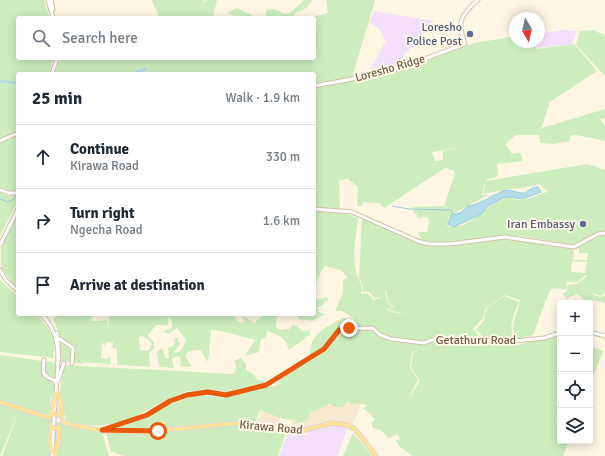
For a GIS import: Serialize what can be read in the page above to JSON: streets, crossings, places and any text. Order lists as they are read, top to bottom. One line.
{"streets":{"main road":["Loresho Ridge","Getathuru Road","Kirawa Road"]},"crossings":[["Getathuru Road","Kirawa Road"]],"places":["Loresho Police Post","Iran Embassy"],"north":"bottom","page":{"search":"Search here","heading":["25 min","Walk · 1.9 km"],"list":[["Continue","Kirawa Road","330 m"],["Turn right","Ngecha Road","1.6 km"],"Arrive at destination"],"map_buttons":["+","−"]}}
